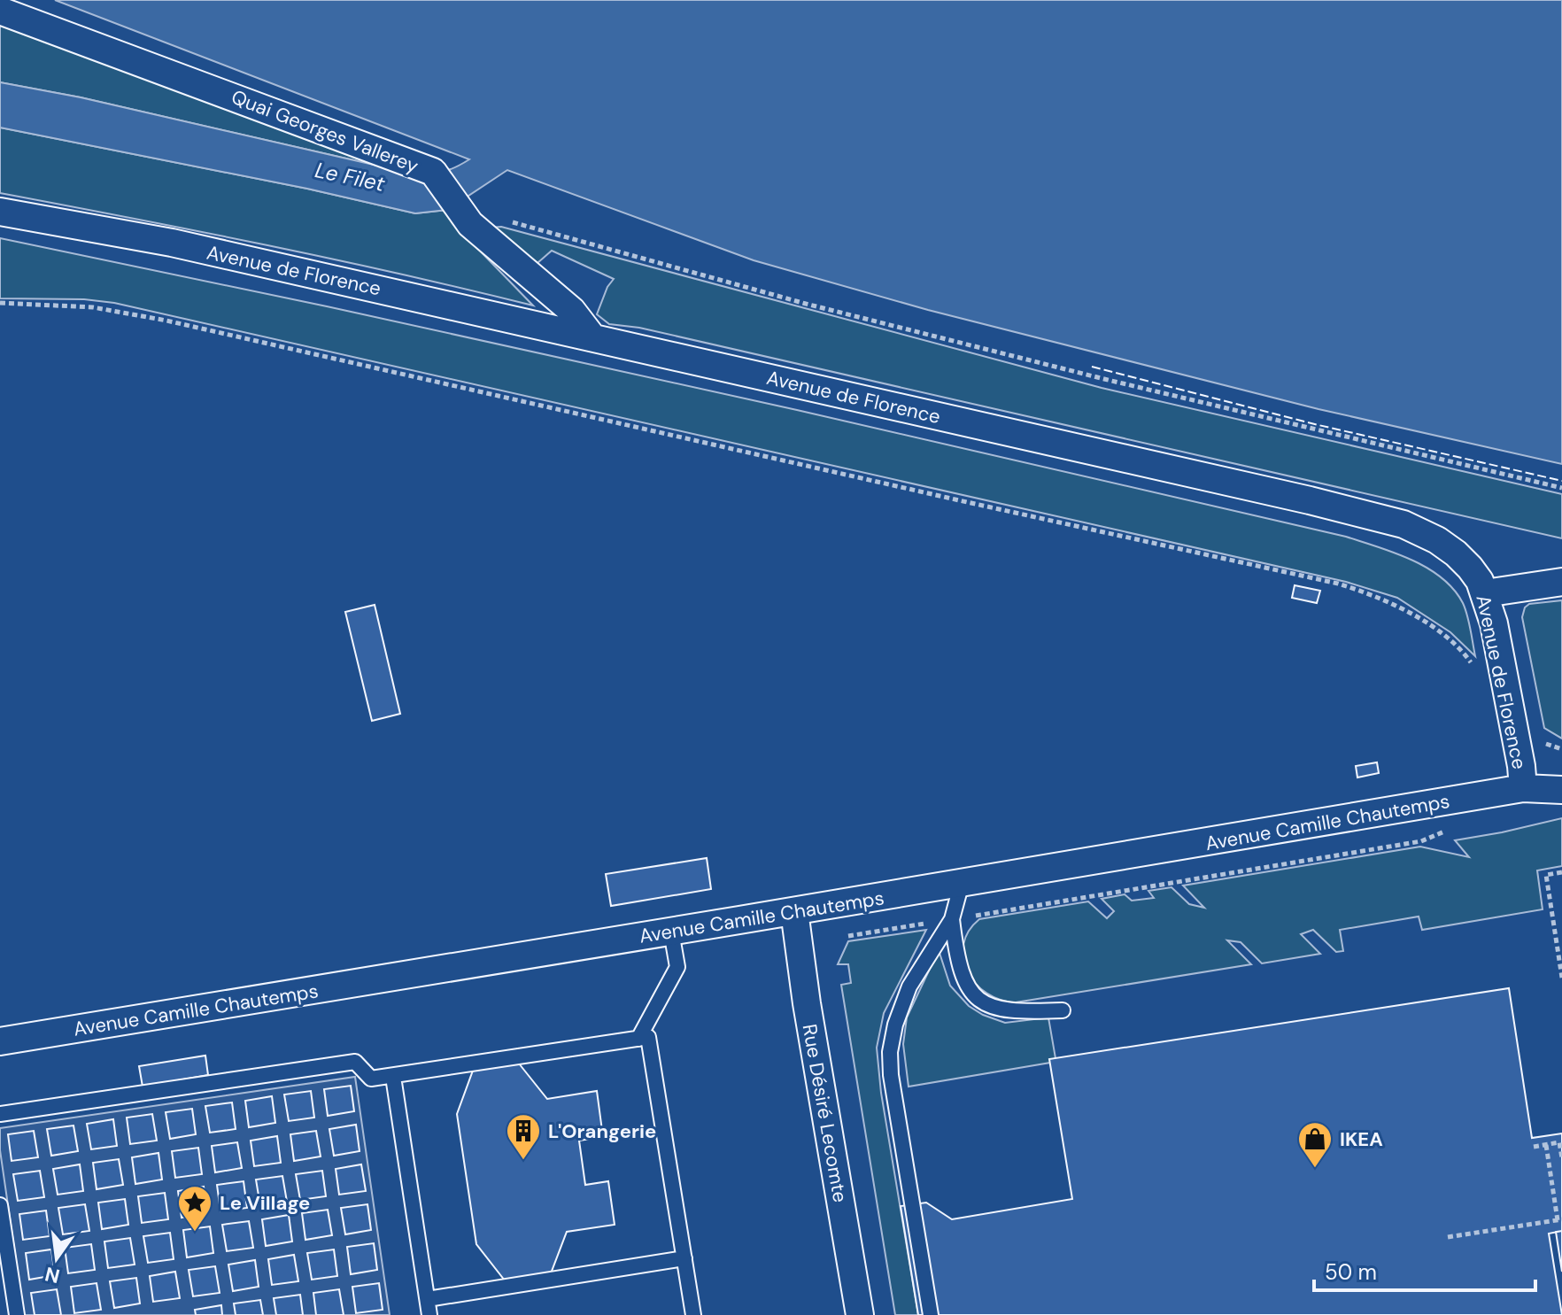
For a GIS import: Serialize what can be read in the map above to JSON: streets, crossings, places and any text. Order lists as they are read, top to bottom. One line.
{"streets":{"street":["Quai Georges Vallerey","Avenue de Florence","Avenue Camille Chautemps","Rue Désiré Lecomte"]},"crossings":[["Quai Georges Vallerey","Avenue de Florence"],["Avenue de Florence","Avenue Camille Chautemps"],["Avenue Camille Chautemps","Rue Désiré Lecomte"]],"water":["Le Filet"],"places":{"building":["L'Orangerie"],"shop":["IKEA"],"place":["Le Village"]},"scale_bar":"50 m","north":"bottom"}
